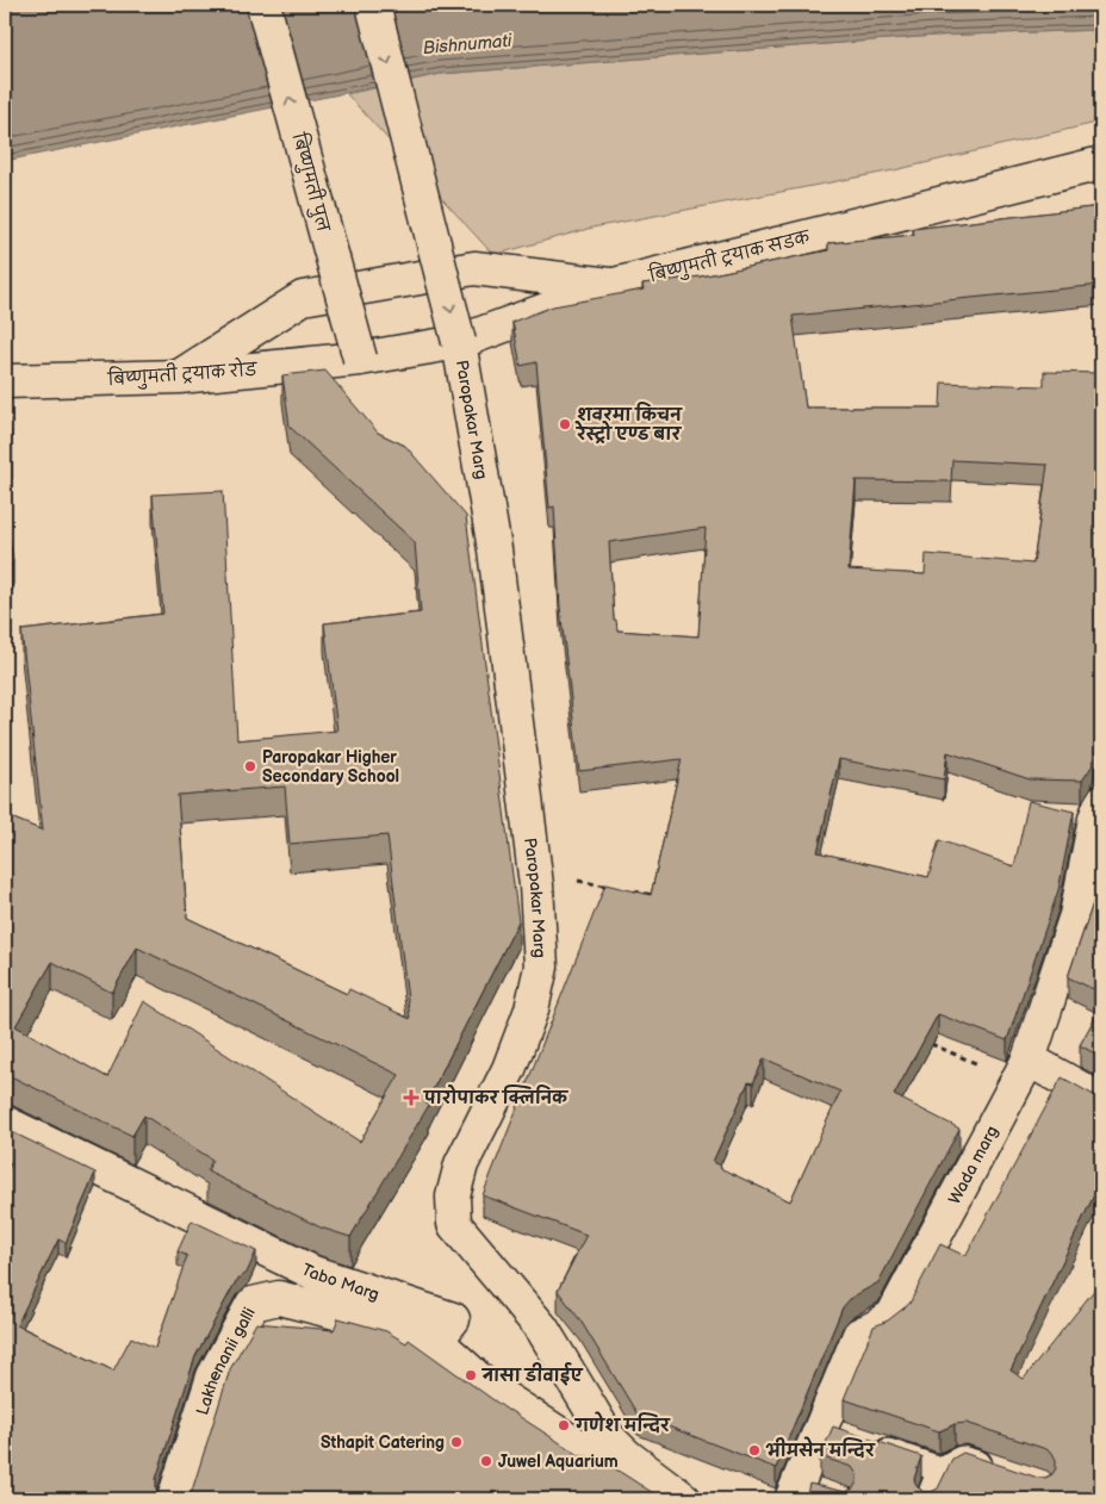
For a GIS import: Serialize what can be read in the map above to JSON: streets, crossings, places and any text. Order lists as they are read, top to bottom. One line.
{"streets":{"street":["बिष्णुमती पुल","बिष्णुमती ट्रयाक सडक","बिष्णुमती ट्रयाक रोड","Paropakar Marg","Wada marg","Tabo Marg","Lakhenanii galli"]},"crossings":[["बिष्णुमती पुल","बिष्णुमती ट्रयाक सडक"],["बिष्णुमती पुल","बिष्णुमती ट्रयाक रोड"],["बिष्णुमती ट्रयाक सडक","बिष्णुमती ट्रयाक रोड"],["बिष्णुमती ट्रयाक सडक","Paropakar Marg"],["Tabo Marg","Lakhenanii galli"]],"water":["Bishnumati"],"places":{"other":["शवरमा किचन रेस्ट्रो एण्ड बार","Paropakar Higher Secondary School","नासा डीवाईए","गणेश मन्दिर","Sthapit Catering","भीमसेन मन्दिर","Juwel Aquarium"],"health":["पारोपाकर क्लिनिक"]}}
